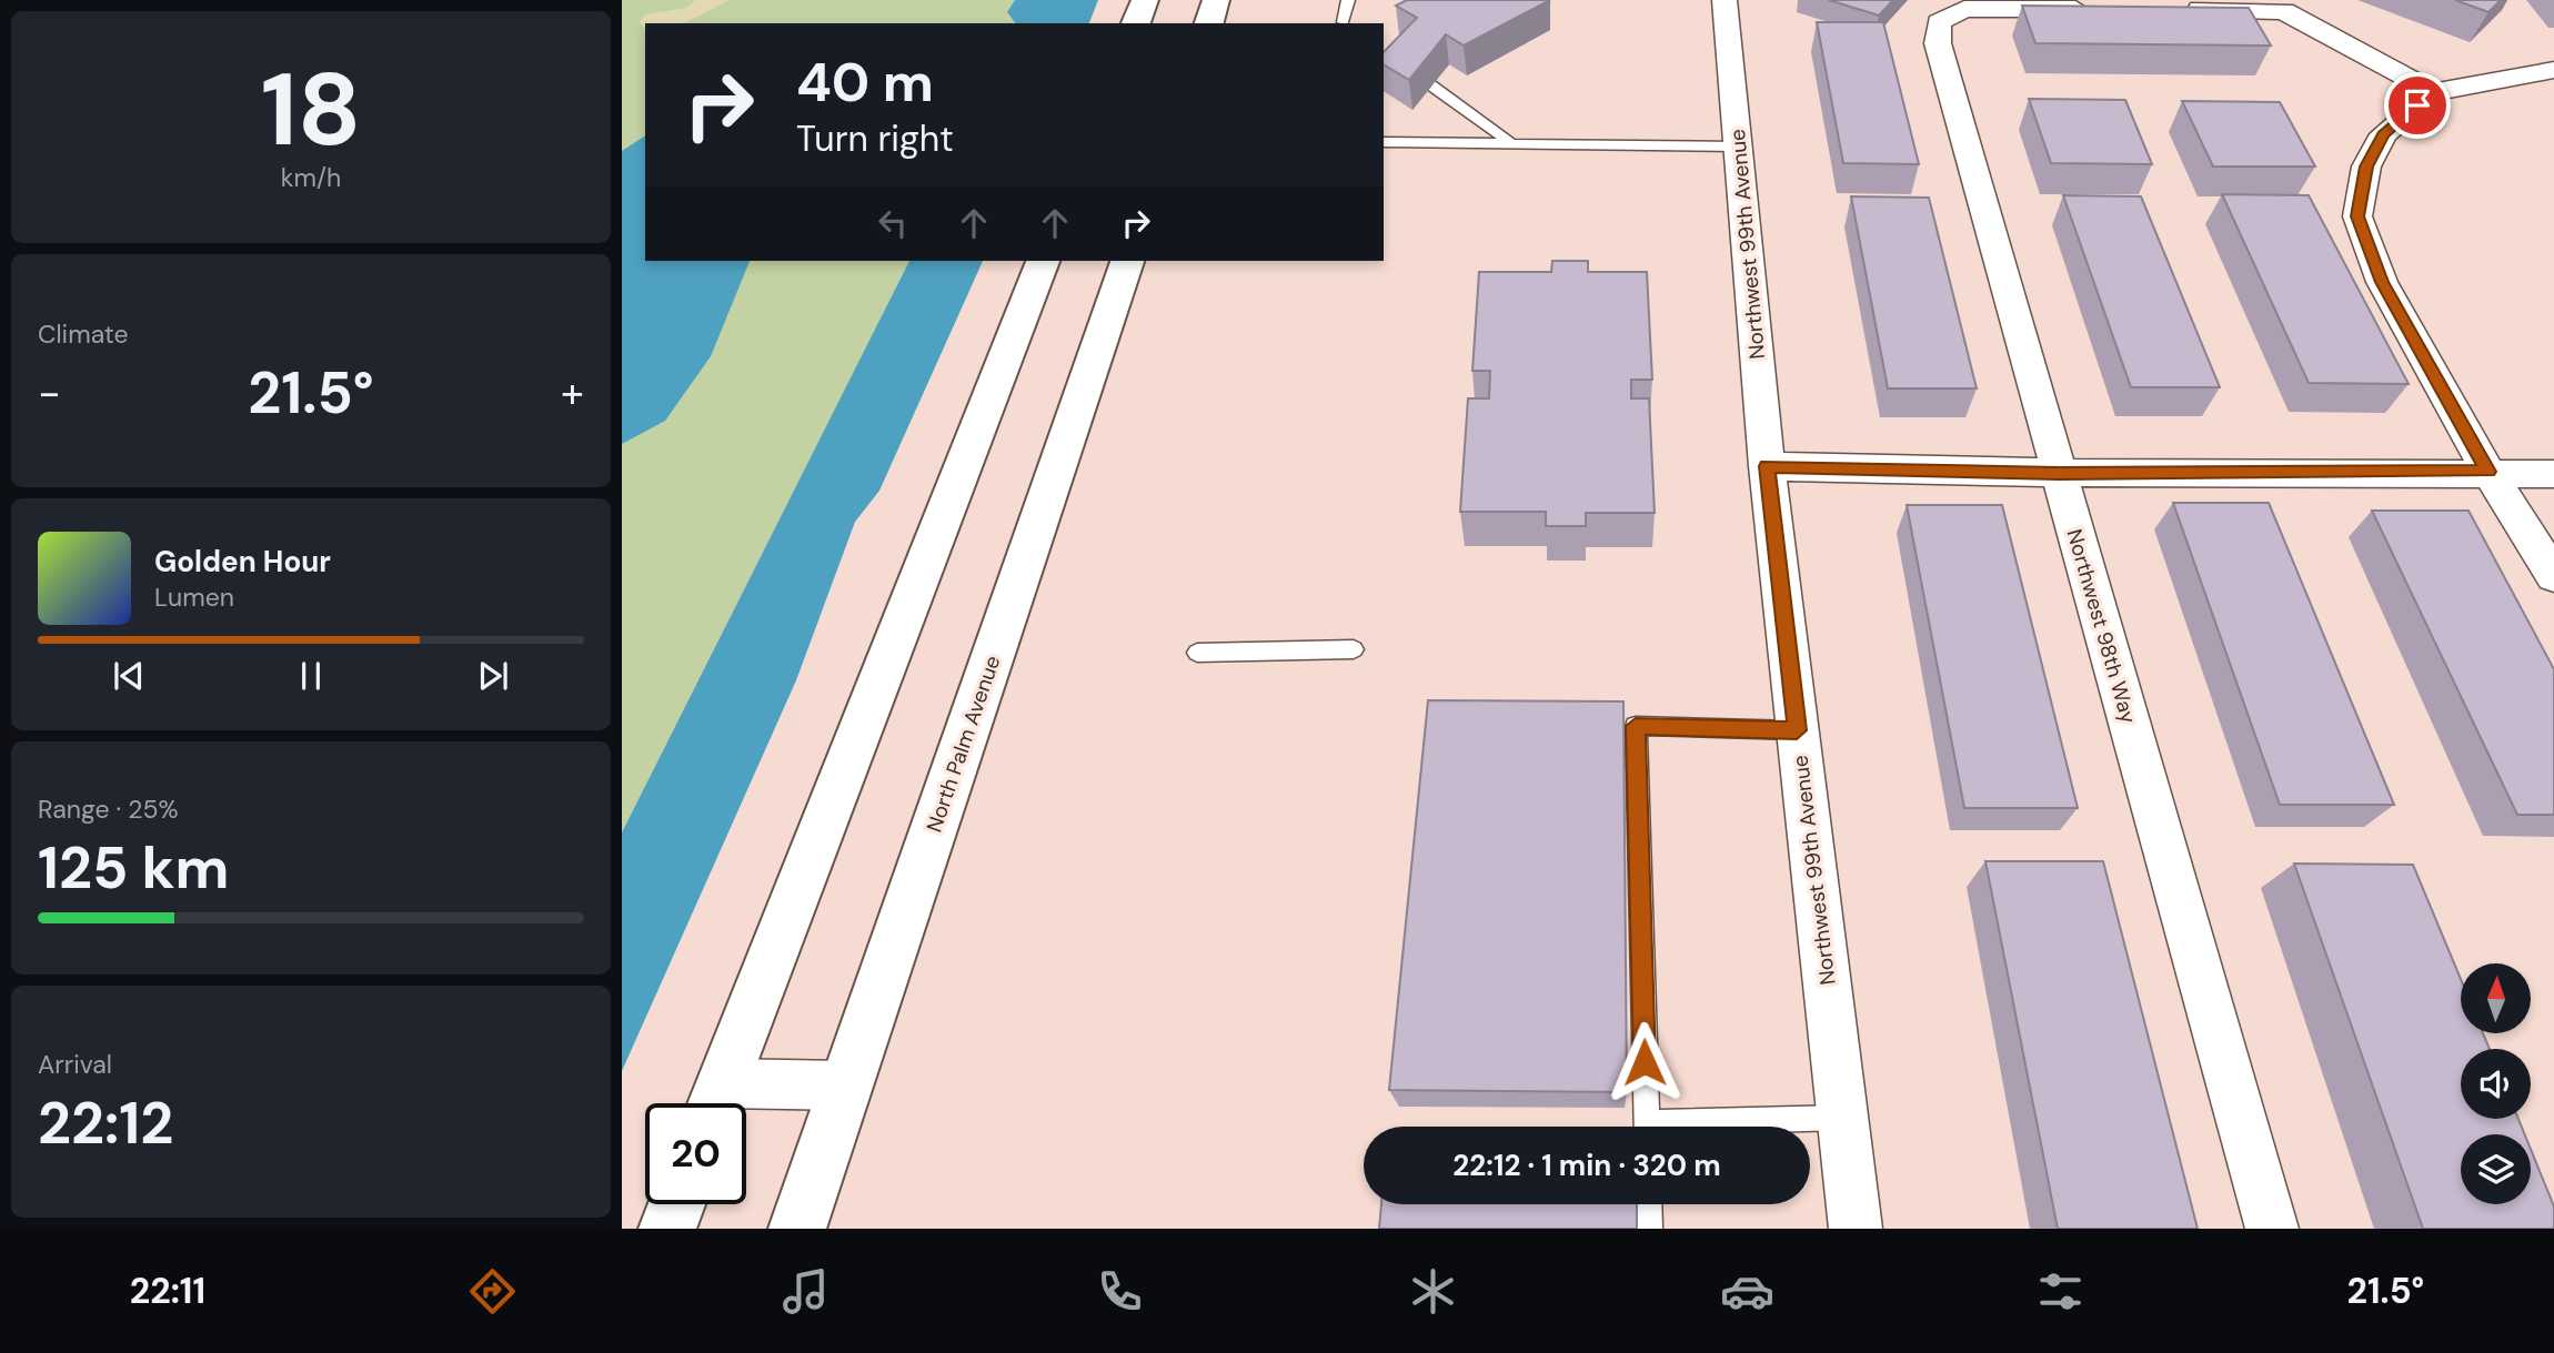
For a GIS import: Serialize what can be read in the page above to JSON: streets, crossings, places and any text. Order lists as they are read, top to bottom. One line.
{"streets":{"main road":["North Palm Avenue"],"street":["Northwest 99th Avenue","Northwest 98th Way"]},"north":"top","page":{"tile":[["18","km/h"],"Climate",["Range · 25%","125 km"],["Arrival","22:12"]],"turn":["40 m","Turn right"],"heat":["−","21.5°","+"],"song":["Golden Hour","Lumen"],"limit":"20","trip":"22:12 · 1 min · 320 m","tabs":["22:11","21.5°"]}}
